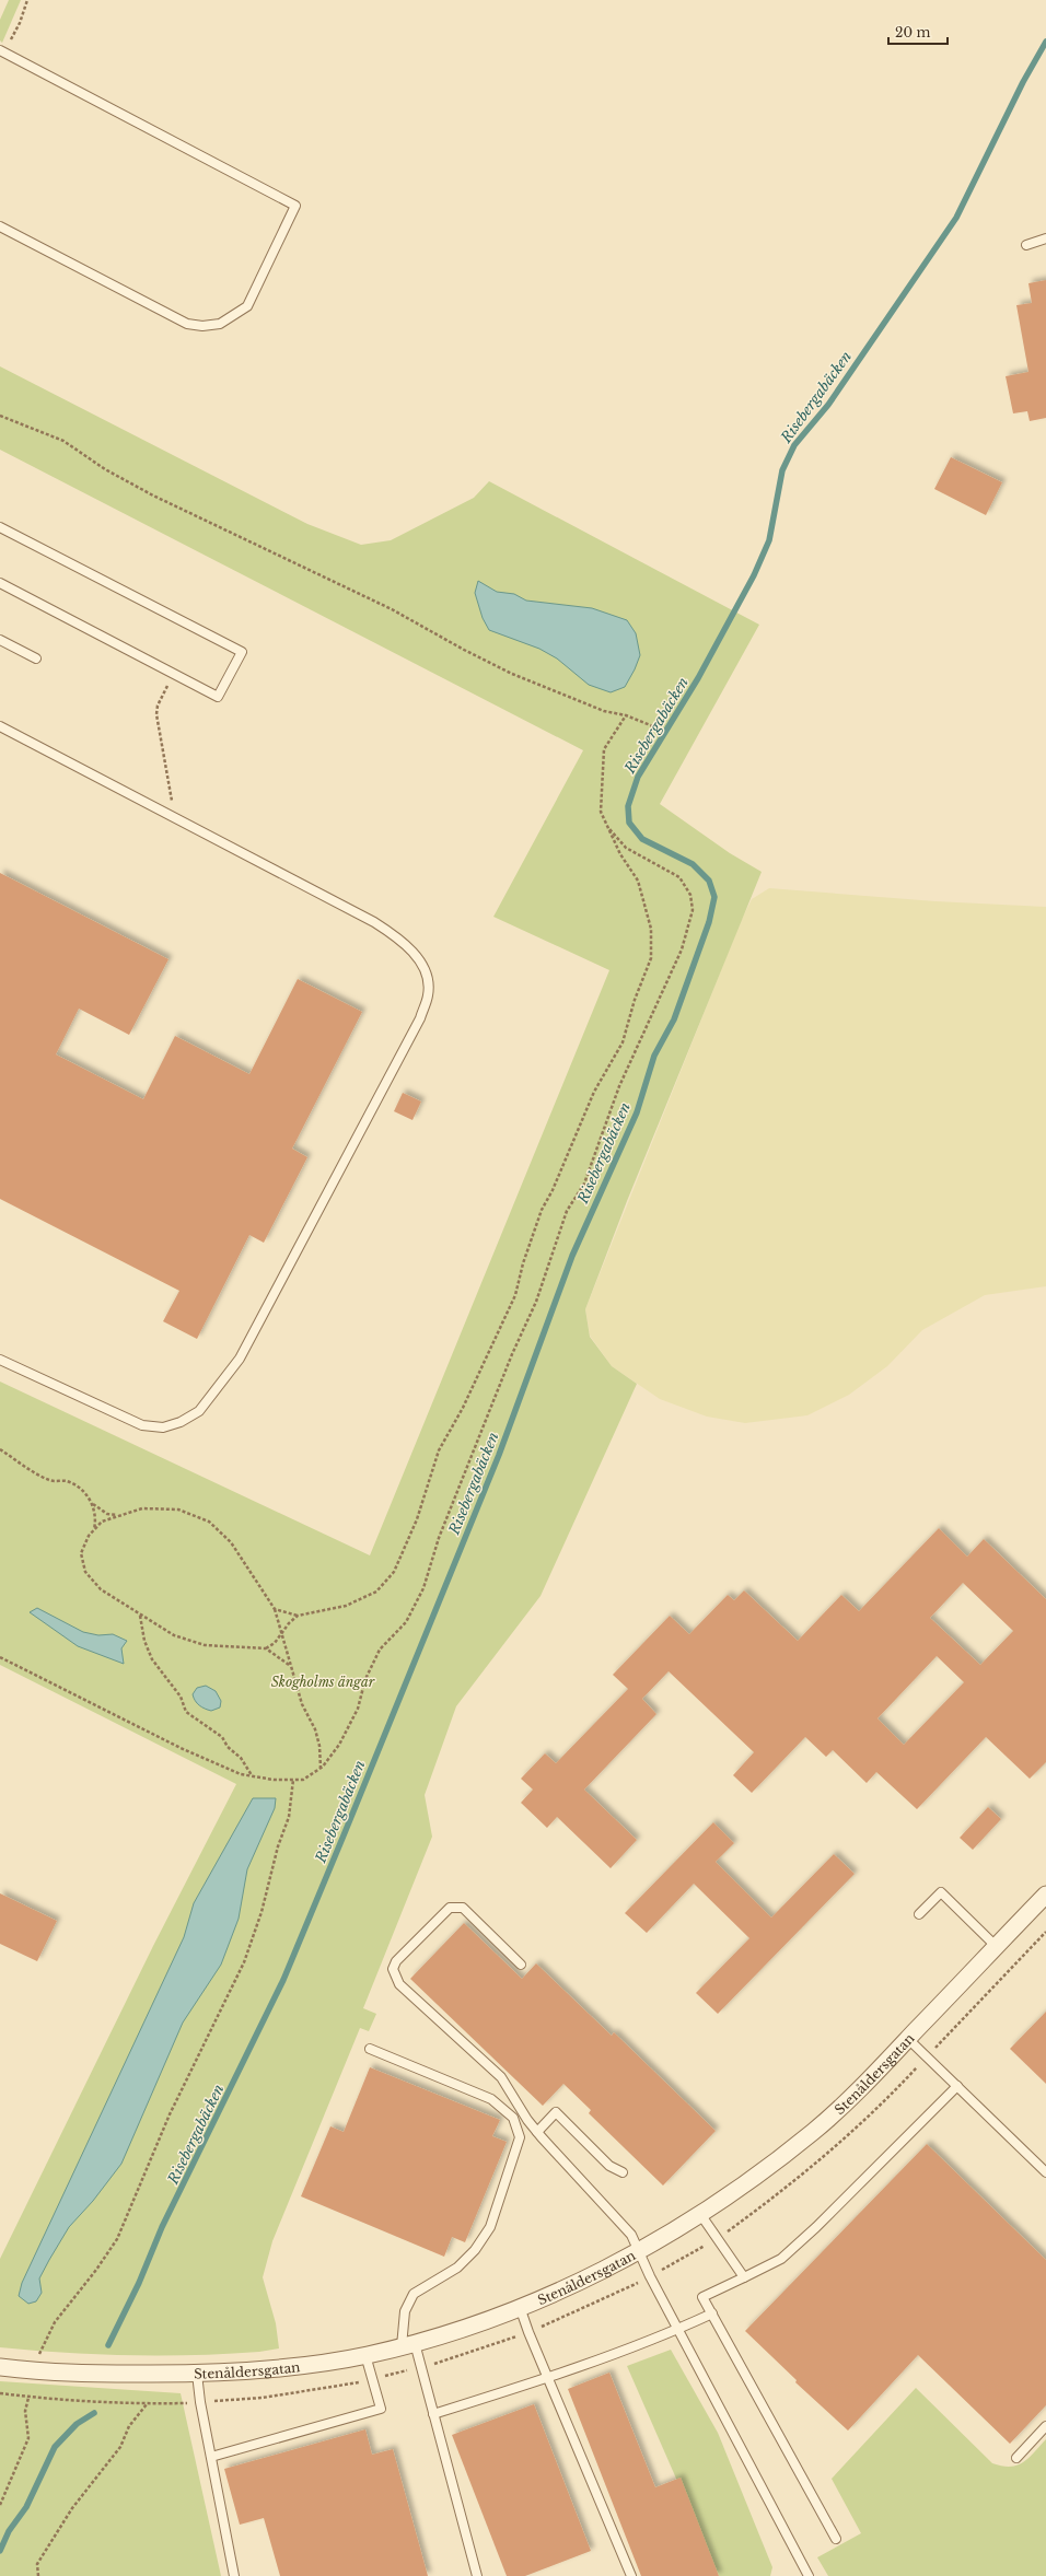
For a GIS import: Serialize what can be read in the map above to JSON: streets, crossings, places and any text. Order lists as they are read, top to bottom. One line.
{"streets":{"street":["Stenåldersgatan"]},"water":["Risebergabäcken"],"parks":["Skogholms ängar"],"scale_bar":"20 m"}
